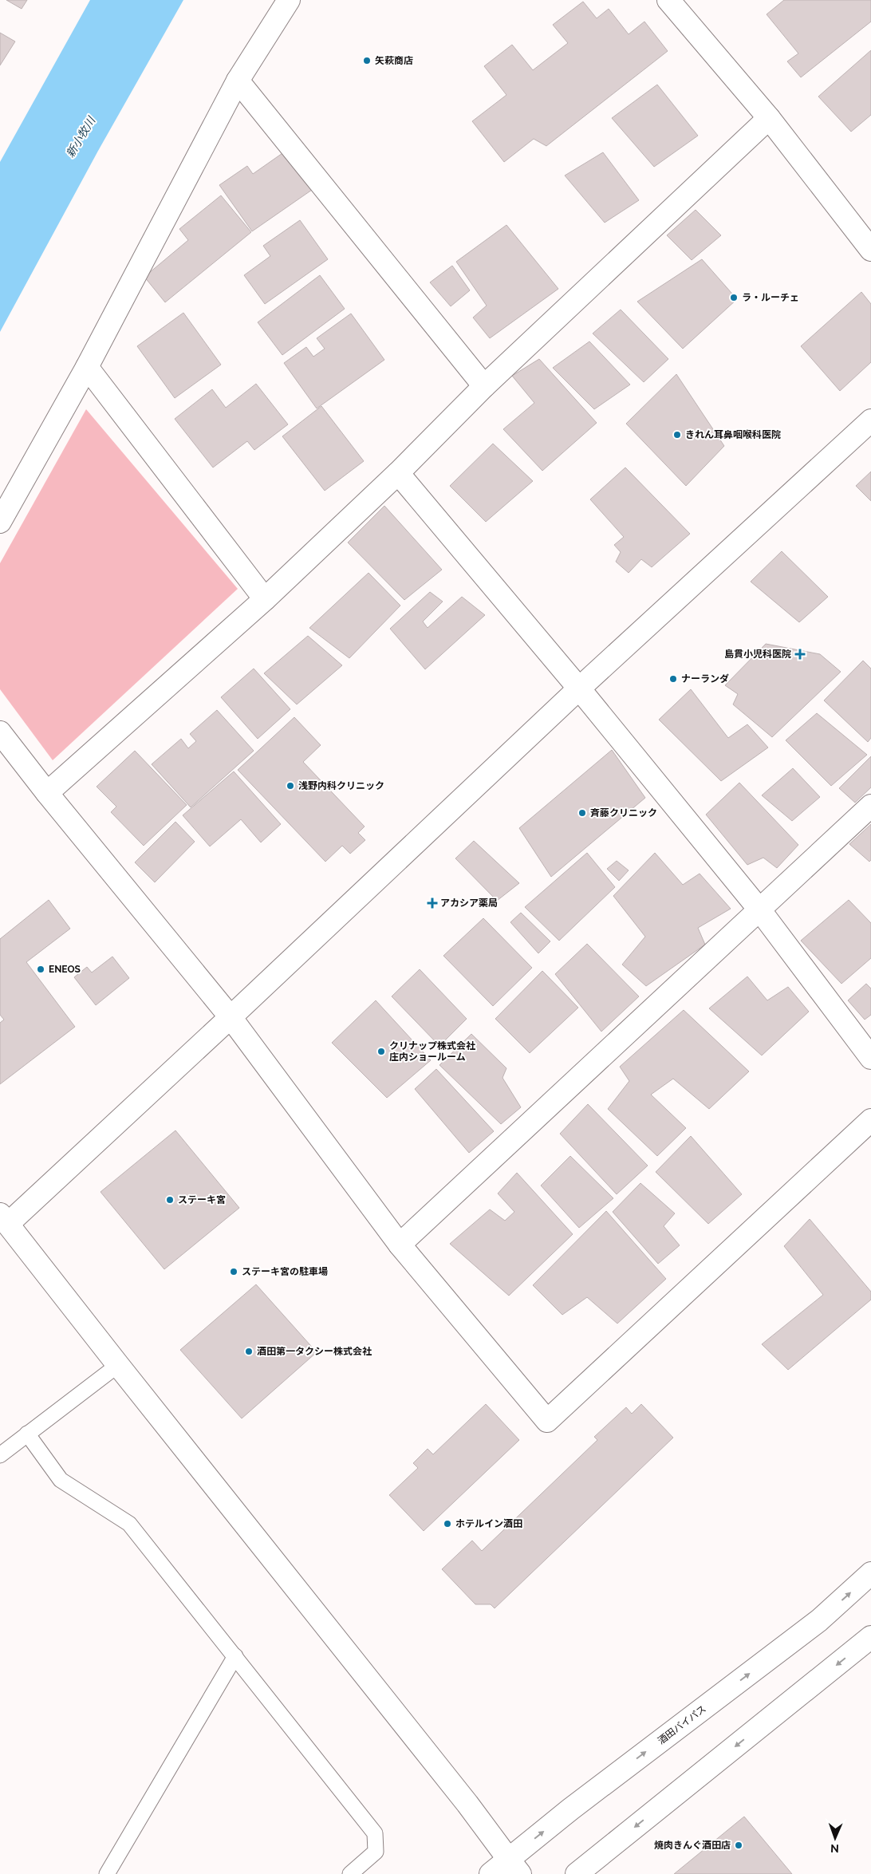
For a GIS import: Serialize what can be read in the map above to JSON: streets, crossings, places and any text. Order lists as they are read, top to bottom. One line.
{"streets":{"main road":["酒田バイパス"]},"water":["新小牧川"],"places":{"other":["矢萩商店","ラ・ルーチェ","きれん耳鼻咽喉科医院","ナーランダ","浅野内科クリニック","斉藤クリニック","ENEOS","クリナップ株式会社 庄内ショールーム","ステーキ宮","ステーキ宮の駐車場","酒田第一タクシー株式会社","ホテルイン酒田","焼肉きんぐ酒田店"],"health":["島貫小児科医院","アカシア薬局"]},"north":"bottom"}
